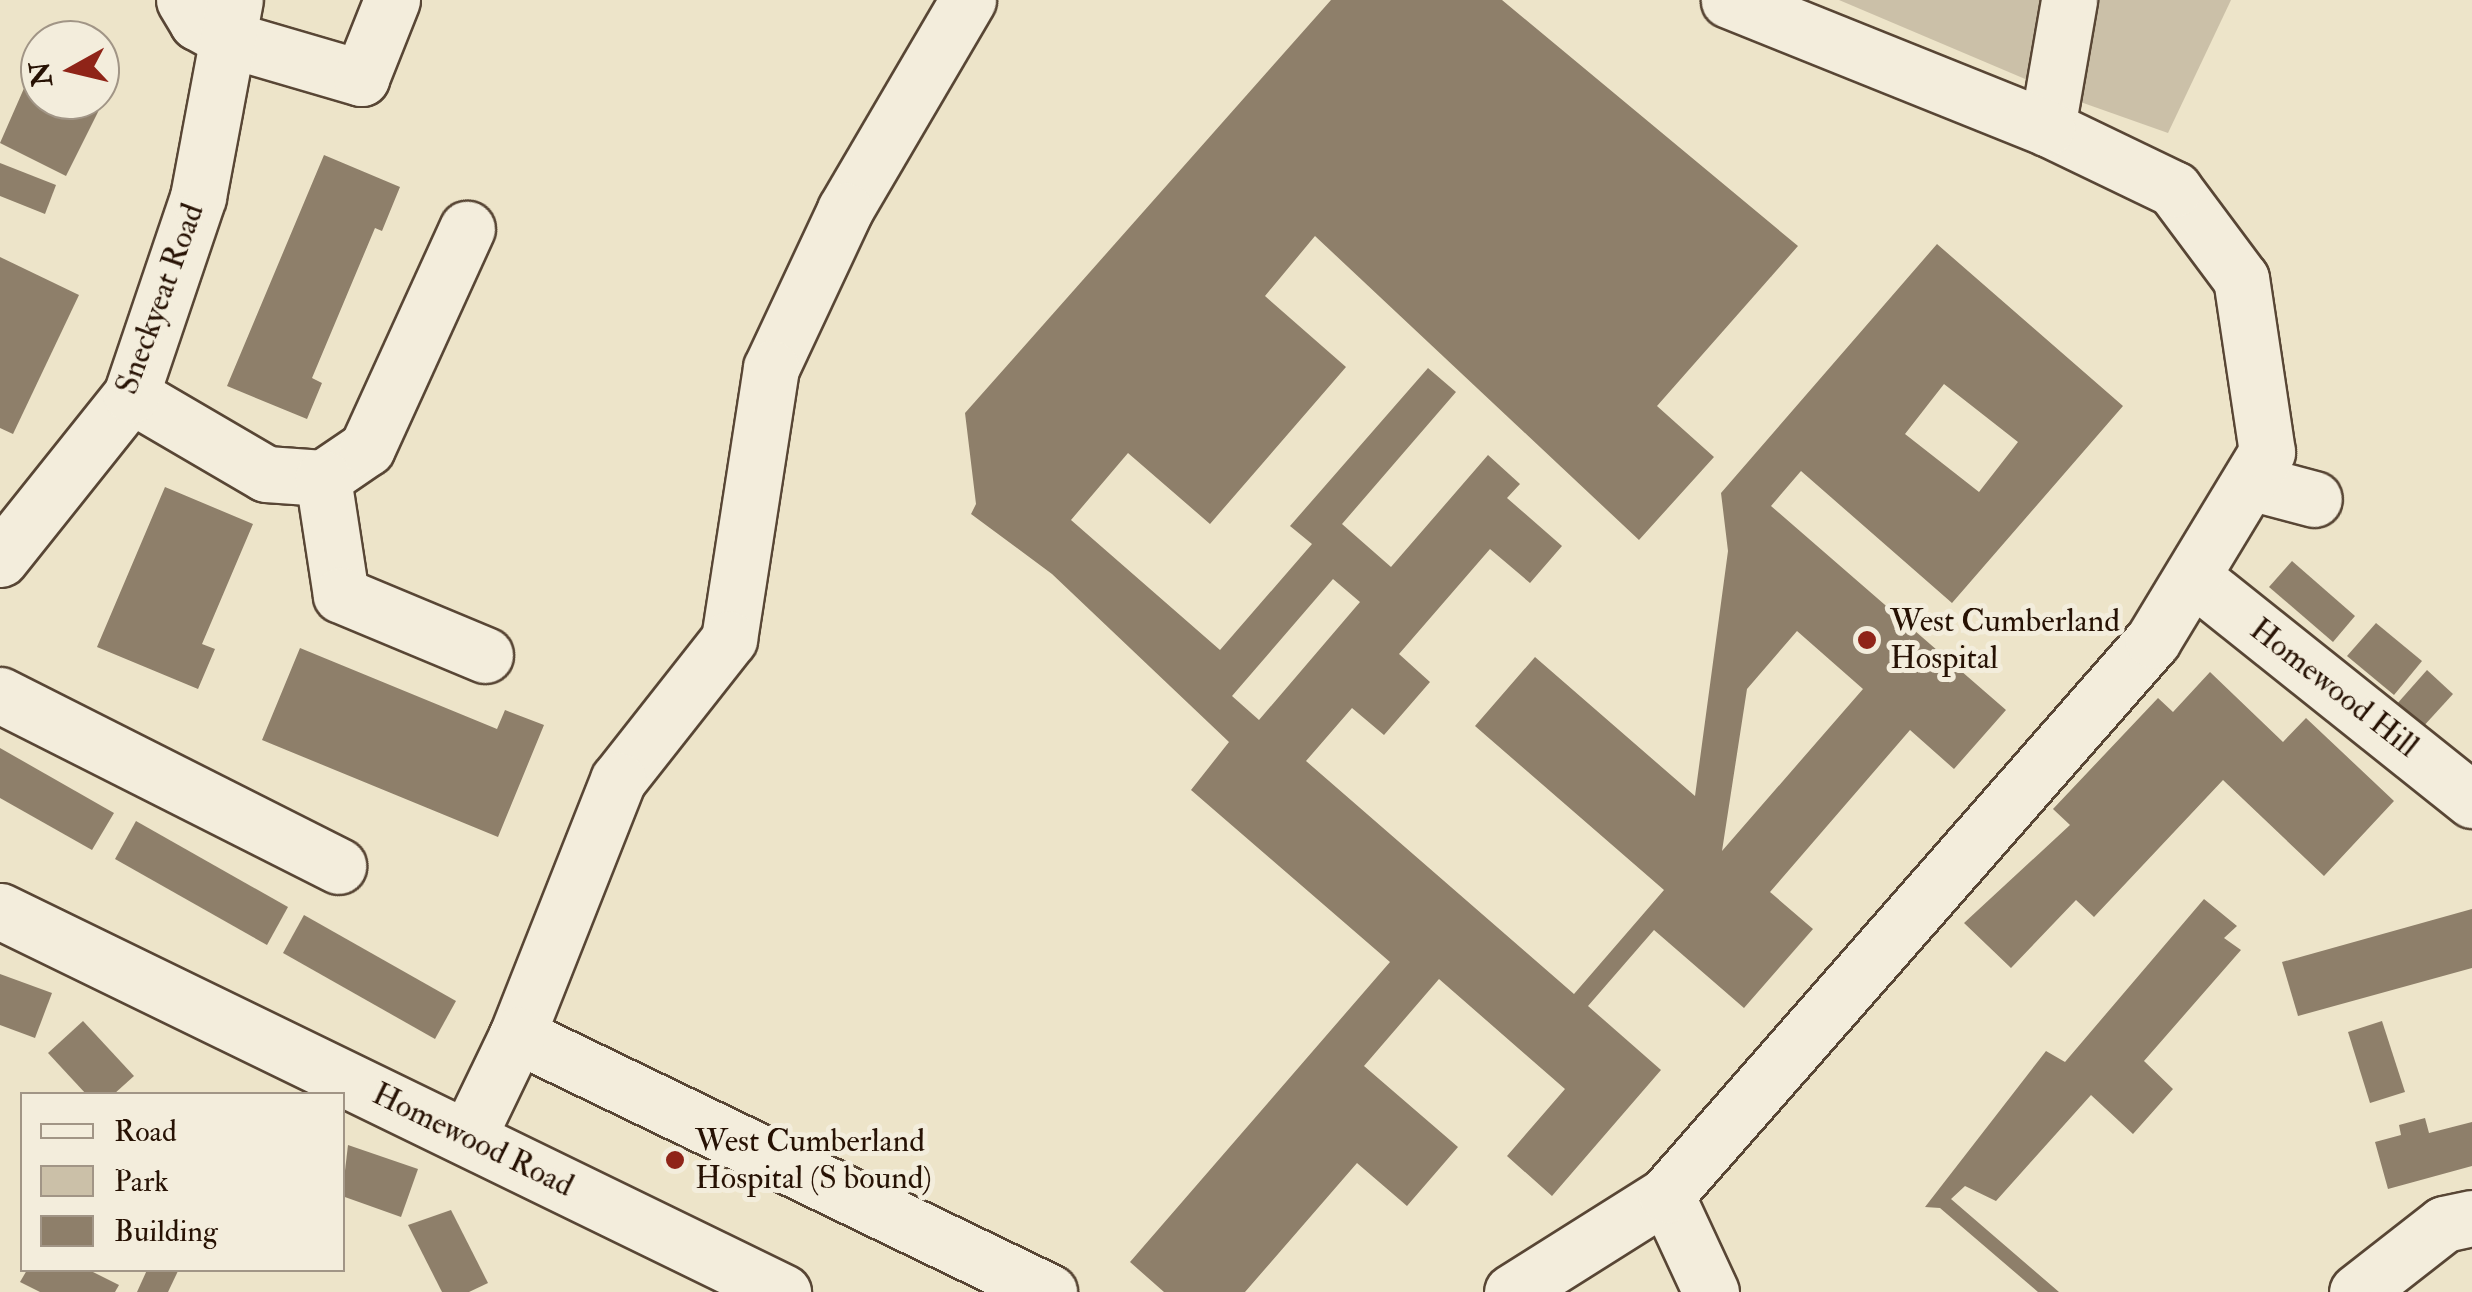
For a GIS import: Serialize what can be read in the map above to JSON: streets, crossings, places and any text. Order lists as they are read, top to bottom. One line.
{"streets":{"street":["Sneckyeat Road","Homewood Hill","Homewood Road"]},"places":["West Cumberland Hospital","West Cumberland Hospital (S bound)"],"legend":["Road","Park","Building"],"north":"left"}
